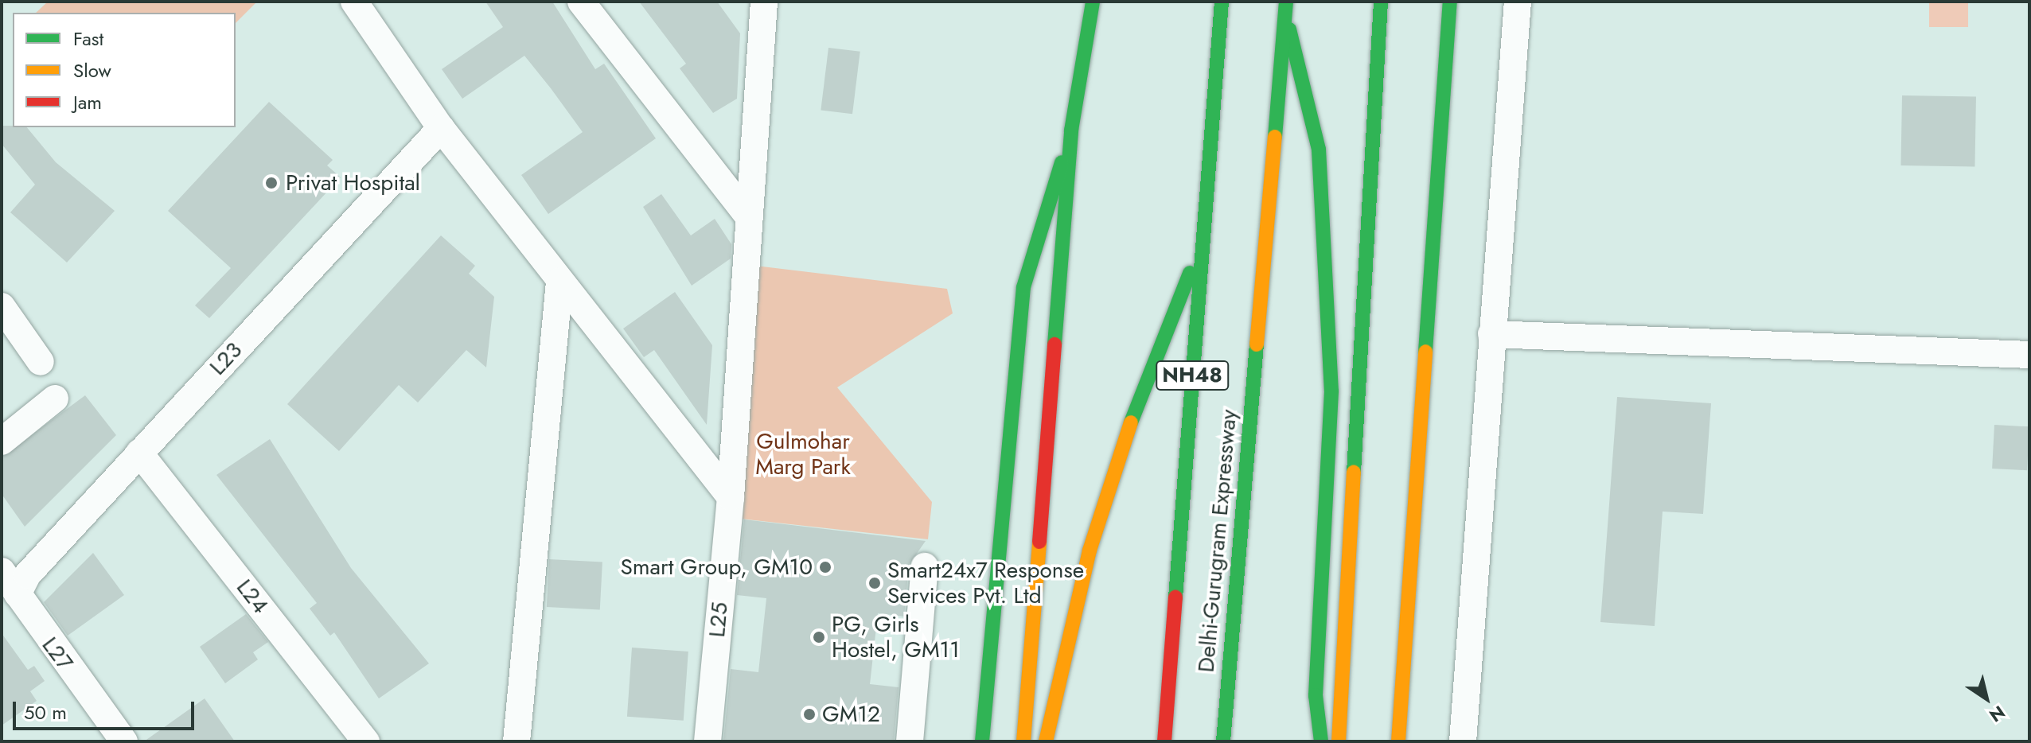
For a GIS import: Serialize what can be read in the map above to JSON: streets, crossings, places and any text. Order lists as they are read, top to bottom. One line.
{"streets":{"main road":["NH48","Delhi-Gurugram Expressway"],"street":["L23","L24","L25","L27"]},"crossings":[["L23","L24"],["L23","L27"]],"parks":["Gulmohar Marg Park"],"places":["Privat Hospital","Smart Group, GM10","Smart24x7 Response Services Pvt. Ltd","PG, Girls Hostel, GM11","GM12"],"legend":["Fast","Slow","Jam"],"scale_bar":"50 m","north":"bottom right"}
